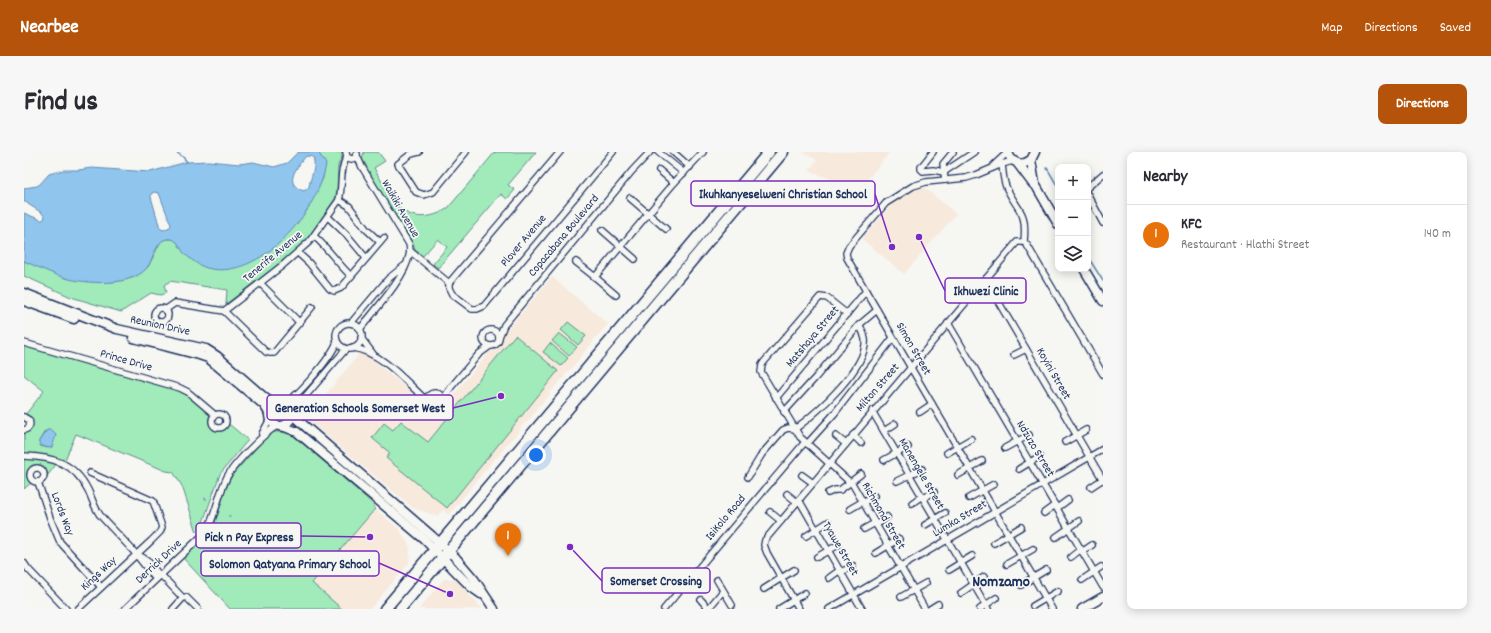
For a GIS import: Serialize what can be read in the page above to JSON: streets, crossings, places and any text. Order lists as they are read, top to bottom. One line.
{"streets":{"street":["Waikiki Avenue","Copacabana Boulevard","Plover Avenue","Tenerife Avenue","Reunion Drive","Matshaya Street","Simon Street","Prince Drive","Koyini Street","Milton Street","Ndzuzo Street","Manengele Street","Lords Way","Richmond Street","IsiKolo Road","Lumka Street","Tyawe Street","Derrick Drive","Kings Way"]},"crossings":[["Waikiki Avenue","Plover Avenue"],["Waikiki Avenue","Tenerife Avenue"],["Reunion Drive","Derrick Drive"],["Matshaya Street","Simon Street"],["Matshaya Street","Richmond Street"],["Simon Street","Milton Street"],["Simon Street","IsiKolo Road"],["Simon Street","Lumka Street"],["Koyini Street","Milton Street"],["Koyini Street","Lumka Street"],["Milton Street","Ndzuzo Street"],["Milton Street","Manengele Street"],["Milton Street","Richmond Street"],["Milton Street","Tyawe Street"],["Ndzuzo Street","Lumka Street"],["Manengele Street","Lumka Street"],["Lords Way","Kings Way"],["Richmond Street","IsiKolo Road"],["Richmond Street","Lumka Street"],["Lumka Street","Tyawe Street"]],"districts":["Nomzamo"],"places":["Ikhwezi Clinic","Ikuhkanyeselweni Christian School","Generation Schools Somerset West","Pick n Pay Express","Somerset Crossing","Solomon Qatyana Primary School"],"page":{"header":"Nearbee","nav":["Map","Directions","Saved"],"title":"Find us","buttons":"Directions","heading":"Nearby","map_buttons":["+","−"],"list":[{"mark":"1","name":"KFC","note":"Restaurant · Hlathi Street","value":"140 m"}],"pins":"1"}}
